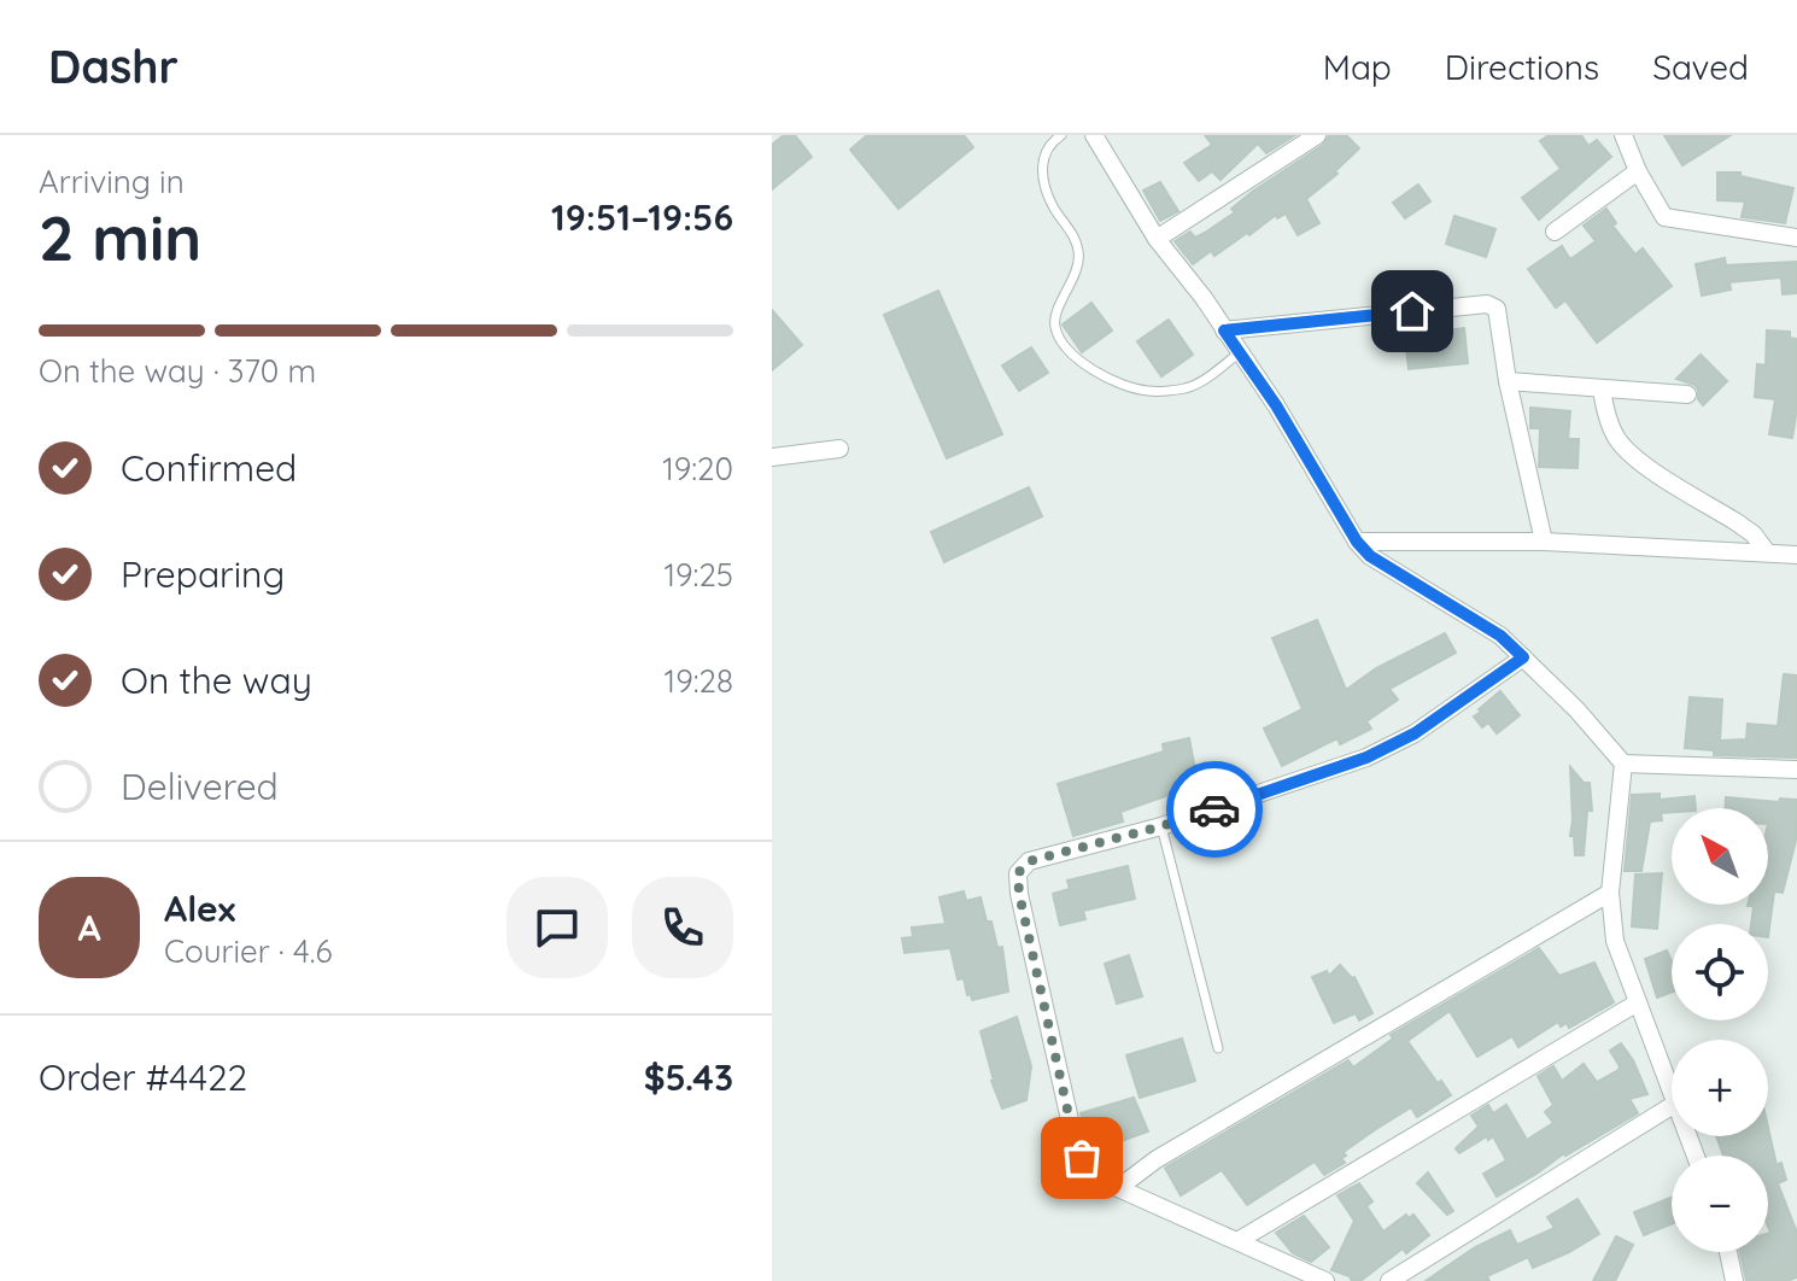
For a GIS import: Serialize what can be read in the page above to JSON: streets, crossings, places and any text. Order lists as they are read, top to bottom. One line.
{"north":"top left","page":{"header":"Dashr","nav":["Map","Directions","Saved"],"heading":["2 min","Arriving in","19:51–19:56"],"panel":["Alex","Courier · 4.6","Order #4422","$5.43"],"bar":"On the way · 370 m","list":[["Confirmed","19:20"],["Preparing","19:25"],["On the way","19:28"],"Delivered"],"map_buttons":["+","−"],"round":"A"}}
